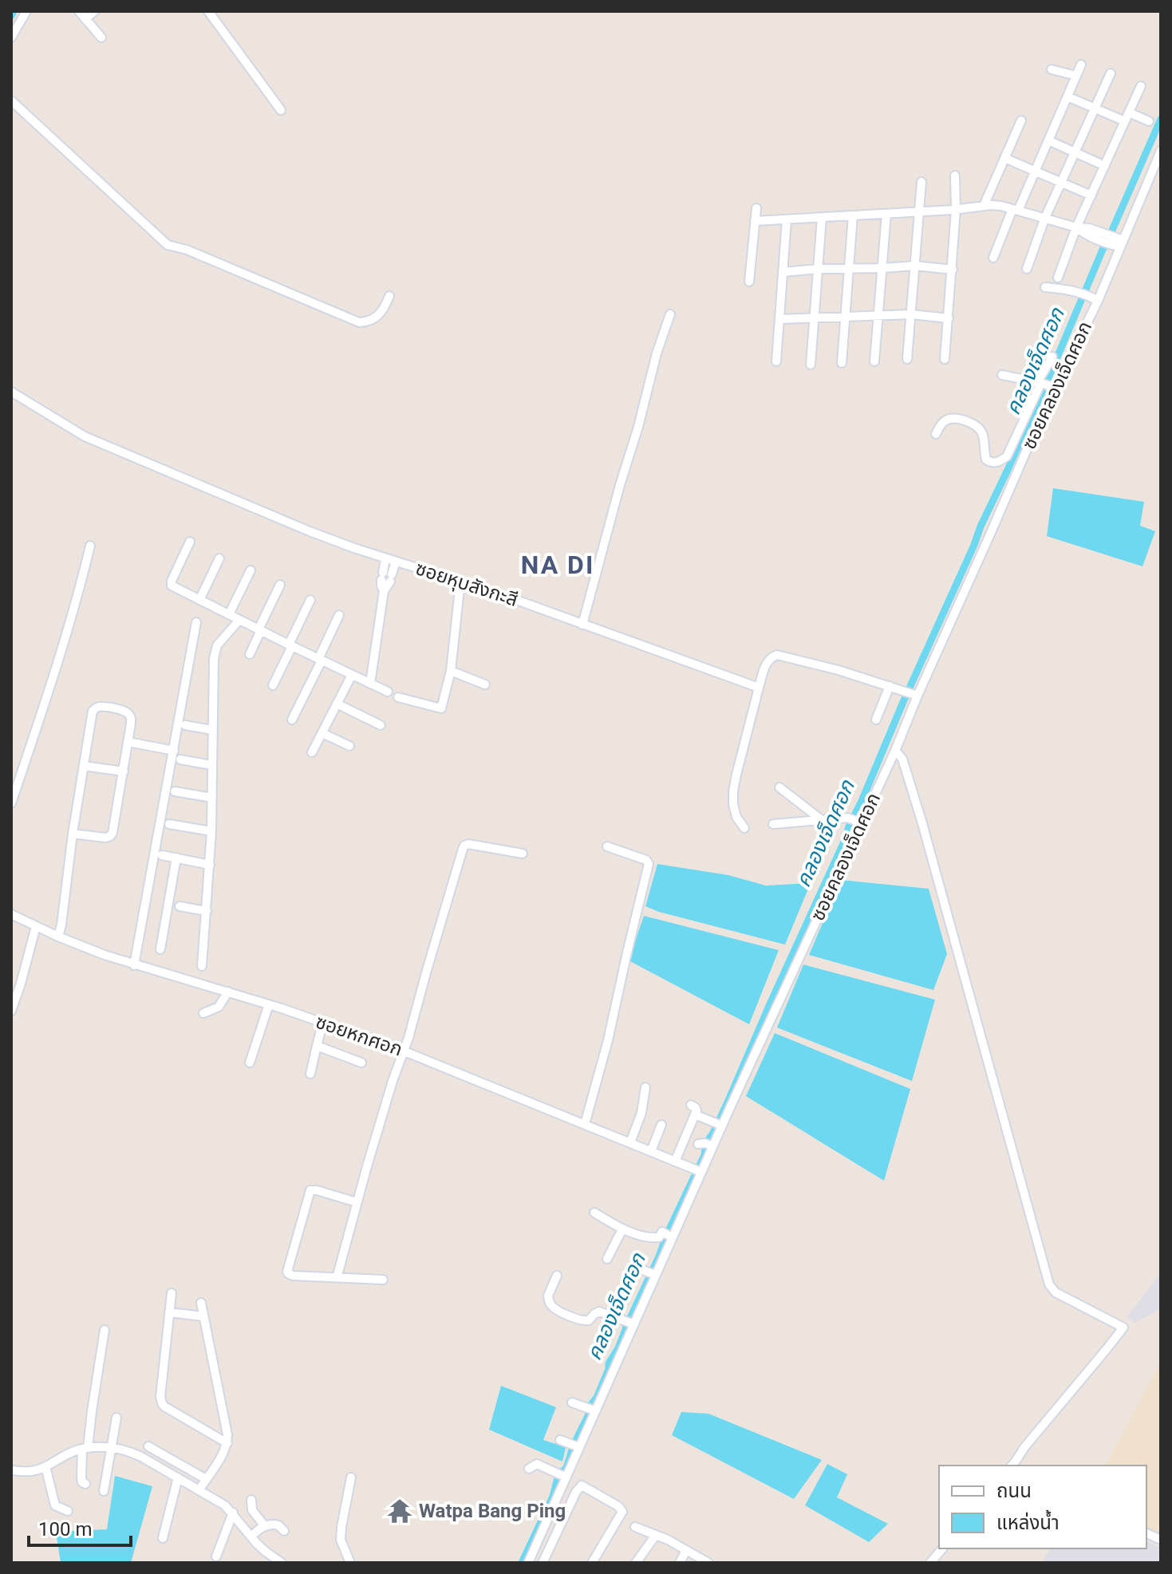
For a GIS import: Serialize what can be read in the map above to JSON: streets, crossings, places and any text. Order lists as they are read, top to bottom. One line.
{"streets":{"street":["ซอยคลองเจ็ดศอก","ซอยหุบสังกะสี","ซอยหกศอก"]},"crossings":[["ซอยคลองเจ็ดศอก","ซอยหกศอก"]],"districts":["NA DI"],"water":["คลองเจ็ดศอก"],"places":{"temple":["Watpa Bang Ping"]},"legend":["ถนน","แหล่งน้ำ"],"scale_bar":"100 m"}
